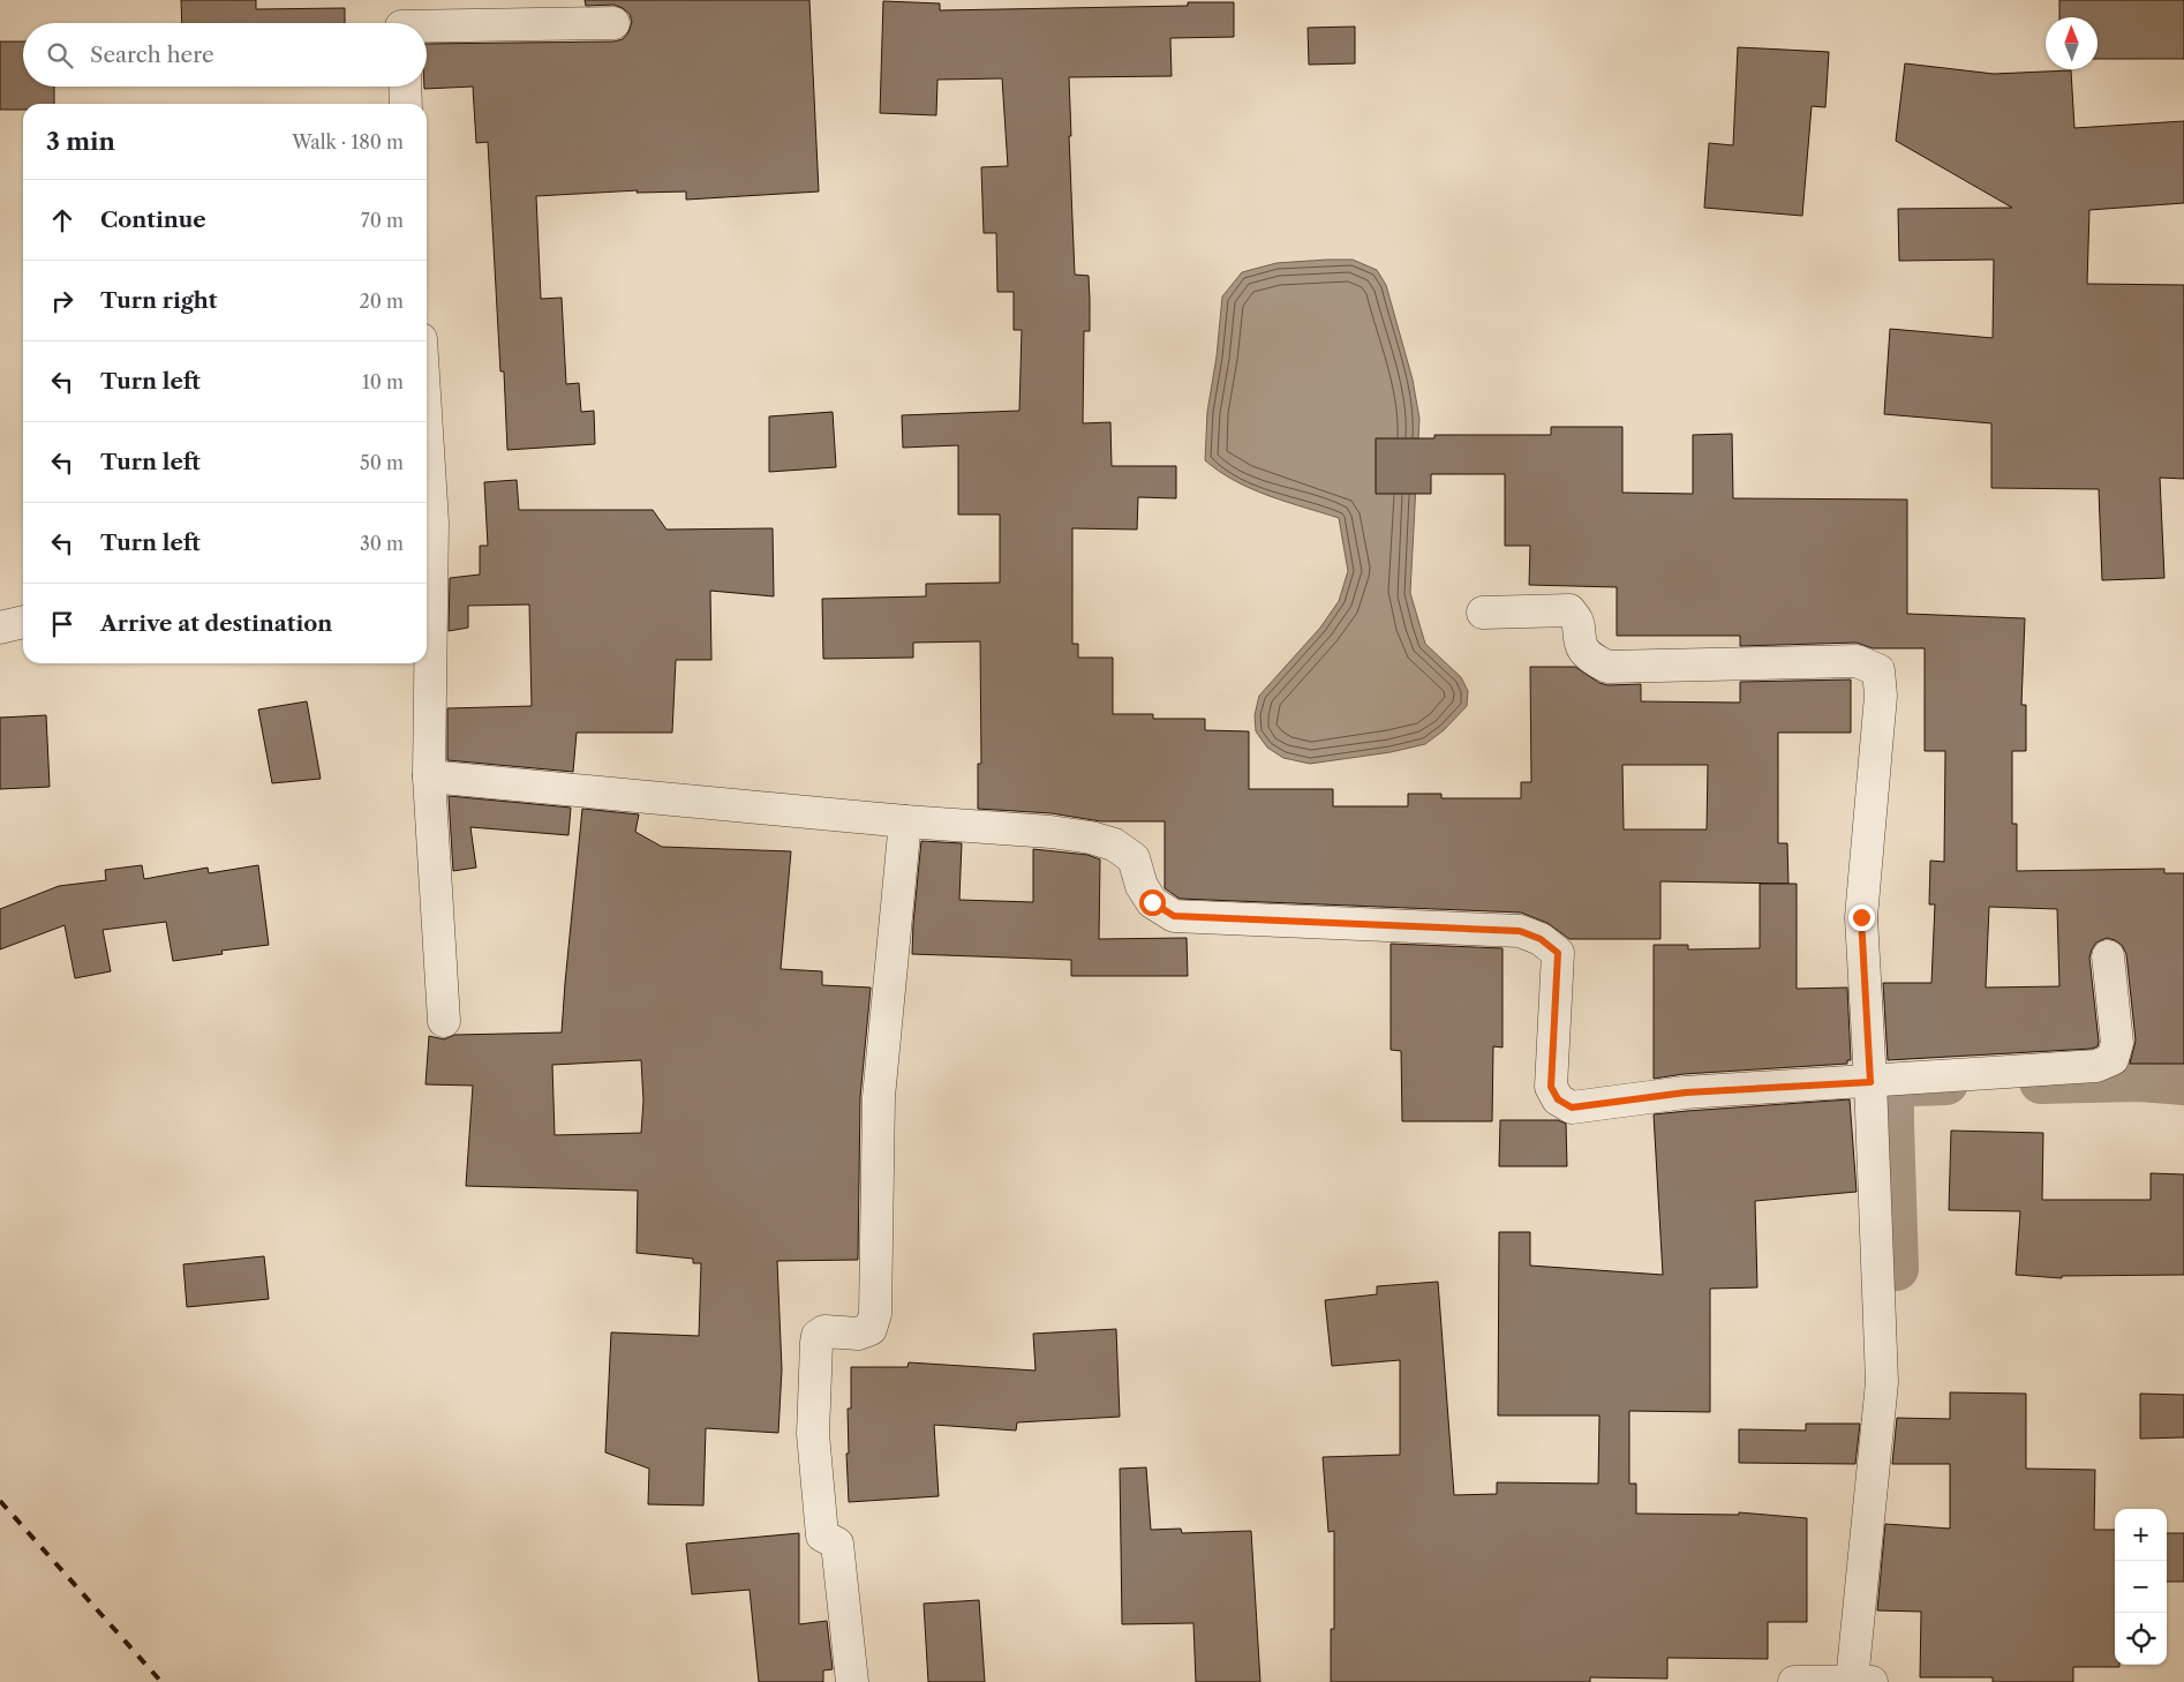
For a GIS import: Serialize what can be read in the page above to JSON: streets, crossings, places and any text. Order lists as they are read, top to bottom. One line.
{"north":"top","page":{"search":"Search here","heading":["3 min","Walk · 180 m"],"list":[["Continue","70 m"],["Turn right","20 m"],["Turn left","10 m"],["Turn left","50 m"],["Turn left","30 m"],"Arrive at destination"],"map_buttons":["+","−"]}}
